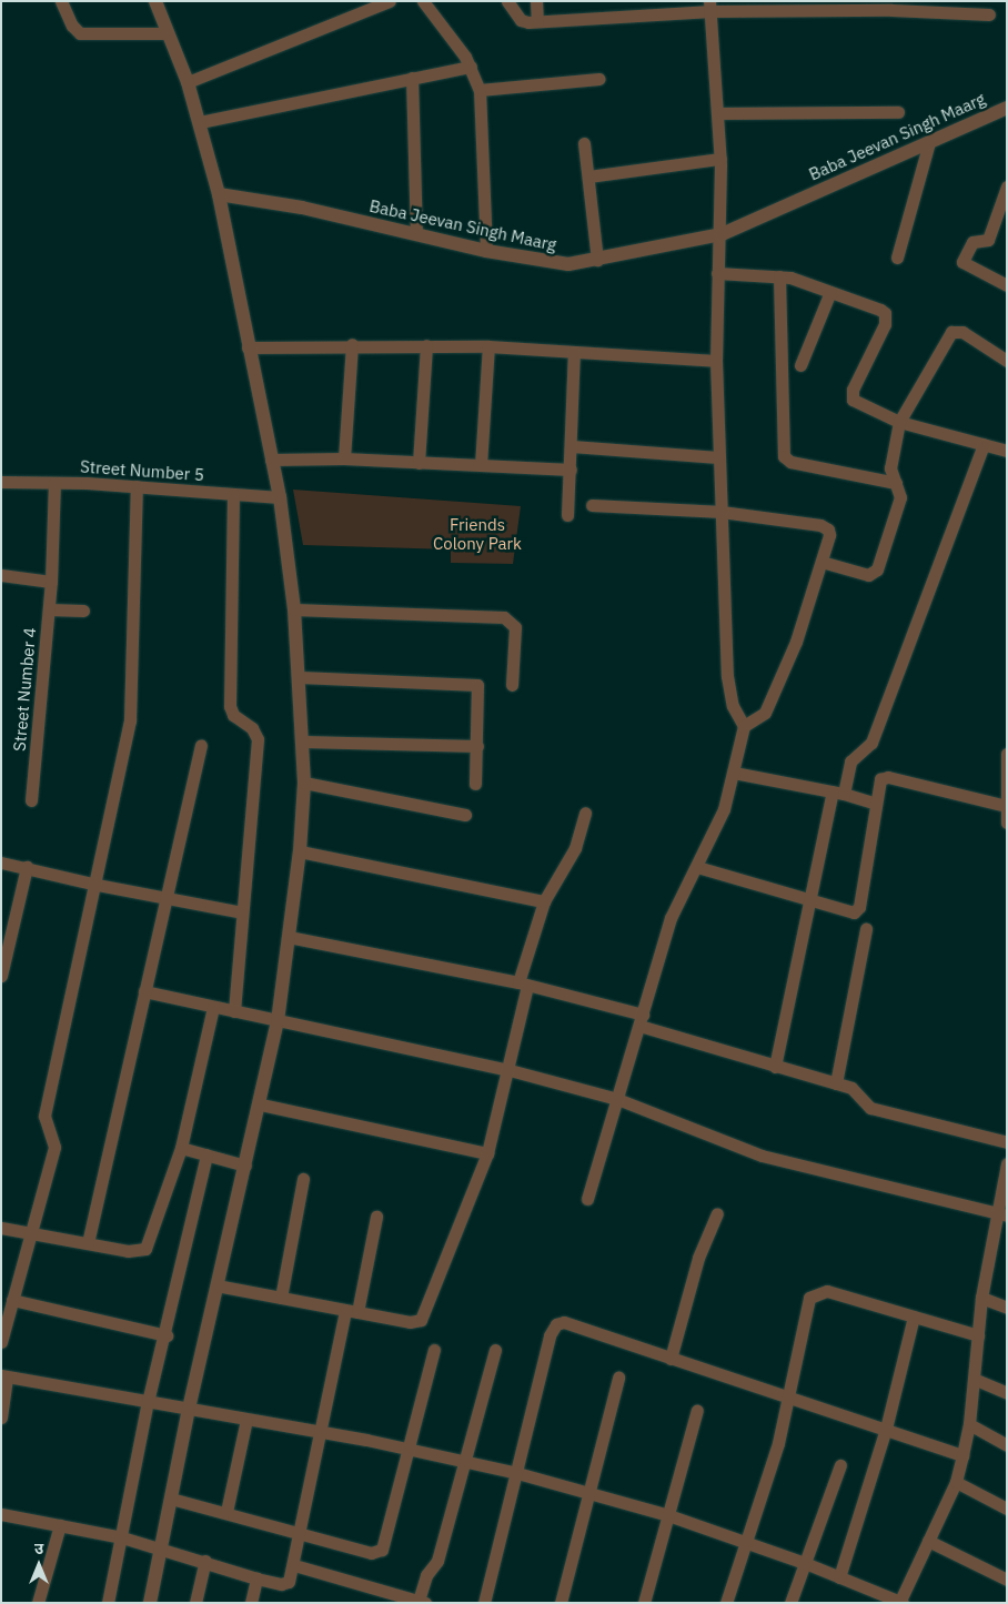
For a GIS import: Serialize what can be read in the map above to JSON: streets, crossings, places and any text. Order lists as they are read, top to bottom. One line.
{"streets":{"street":["Baba Jeevan Singh Maarg","Street Number 5","Street Number 4"]},"crossings":[["Street Number 5","Street Number 4"]],"parks":["Friends Colony Park"],"north":"top"}
